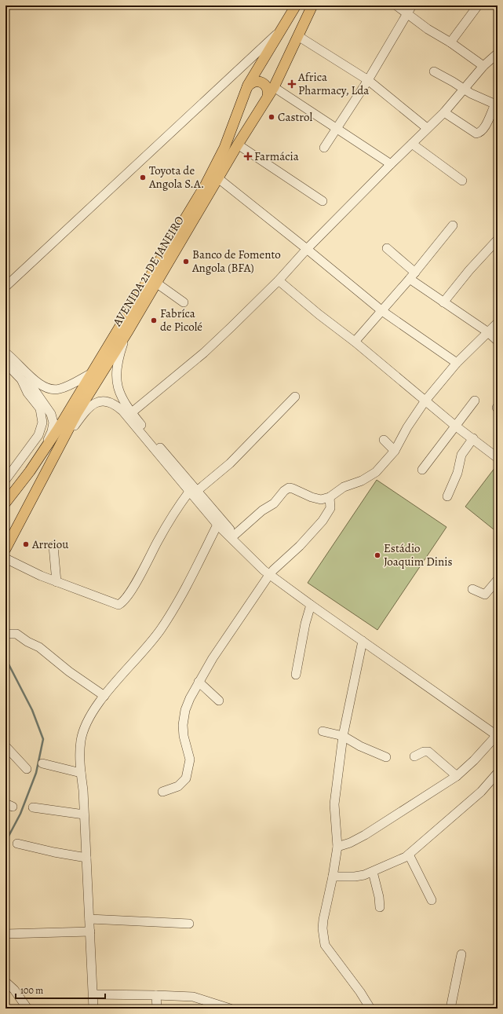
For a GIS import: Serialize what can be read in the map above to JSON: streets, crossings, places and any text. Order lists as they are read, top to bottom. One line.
{"streets":{"main road":["AVENIDA 21 DE JANEIRO"]},"places":{"health":["Africa Pharmacy, Lda","Farmácia"],"other":["Castrol","Toyota de Angola S.A.","Banco de Fomento Angola (BFA)","Fabríca de Picolé","Arreiou","Estádio Joaquim Dinis"]},"scale_bar":"100 m"}
